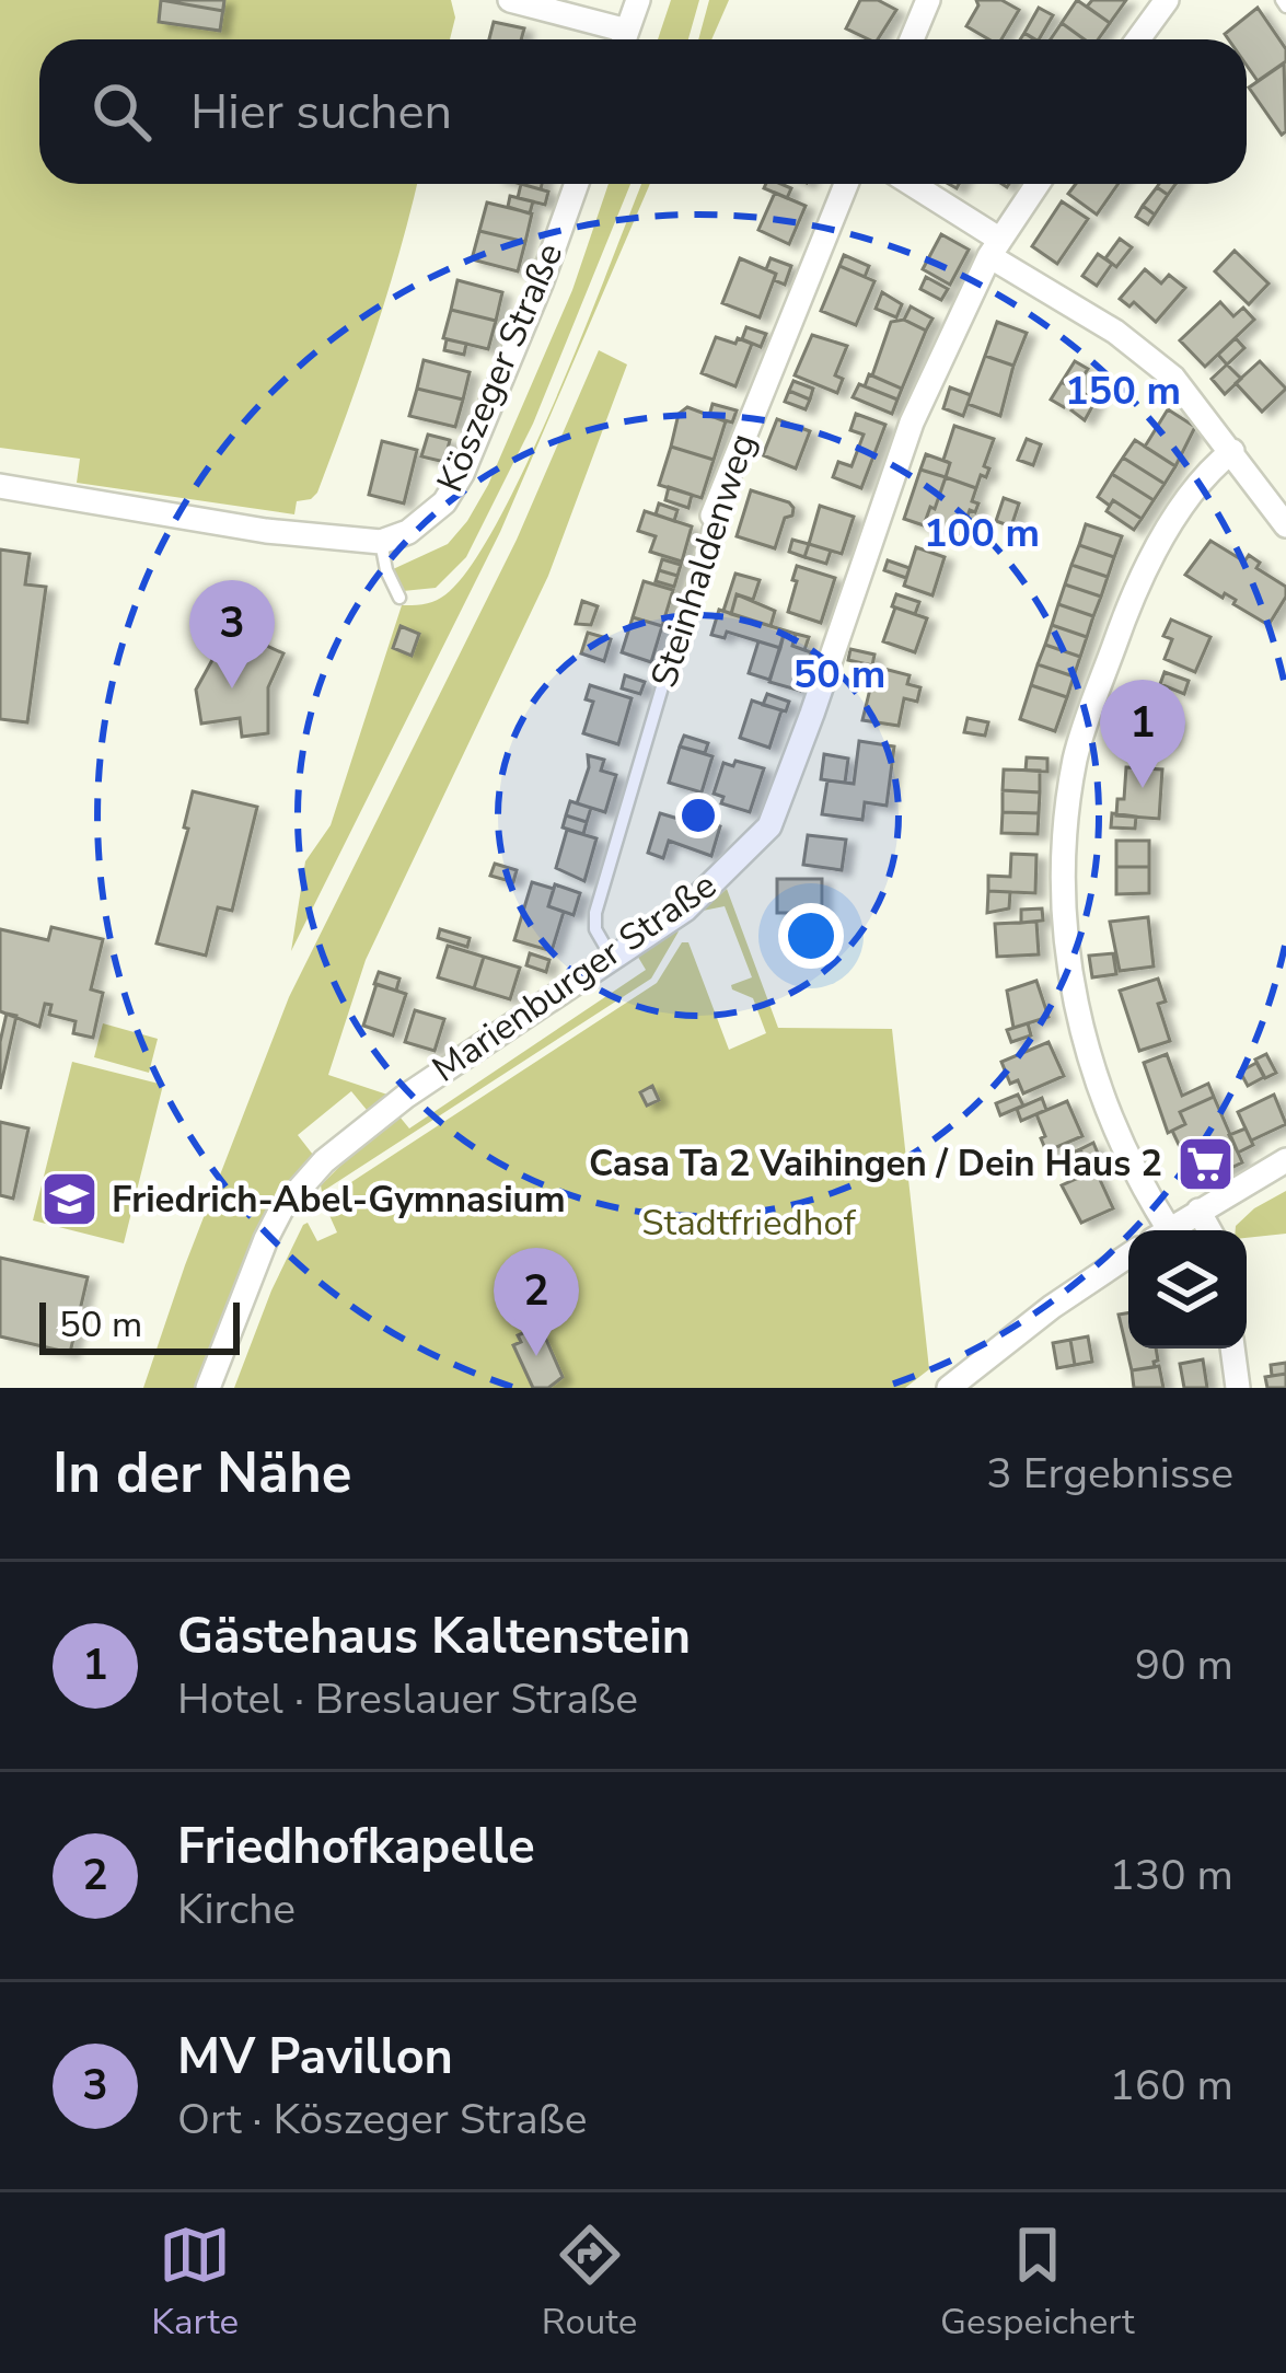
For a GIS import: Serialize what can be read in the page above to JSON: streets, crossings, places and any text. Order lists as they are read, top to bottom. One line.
{"streets":{"street":["Köszeger Straße","Steinhaldenweg","Marienburger Straße"]},"crossings":[["Steinhaldenweg","Marienburger Straße"]],"parks":["Stadtfriedhof"],"places":{"supermarket":["Casa Ta 2 Vaihingen / Dein Haus 2"],"school or university":["Friedrich-Abel-Gymnasium"]},"scale_bar":"50 m","page":{"search":"Hier suchen","pins":["3","1","2"],"scale":"50 m","heading":["In der Nähe","3 Ergebnisse"],"list":[{"mark":"1","name":"Gästehaus Kaltenstein","note":"Hotel · Breslauer Straße","value":"90 m"},{"mark":"2","name":"Friedhofkapelle","note":"Kirche","value":"130 m"},{"mark":"3","name":"MV Pavillon","note":"Ort · Köszeger Straße","value":"160 m"}],"nav":["Karte","Route","Gespeichert"]},"rings":["150 m","100 m","50 m"]}
